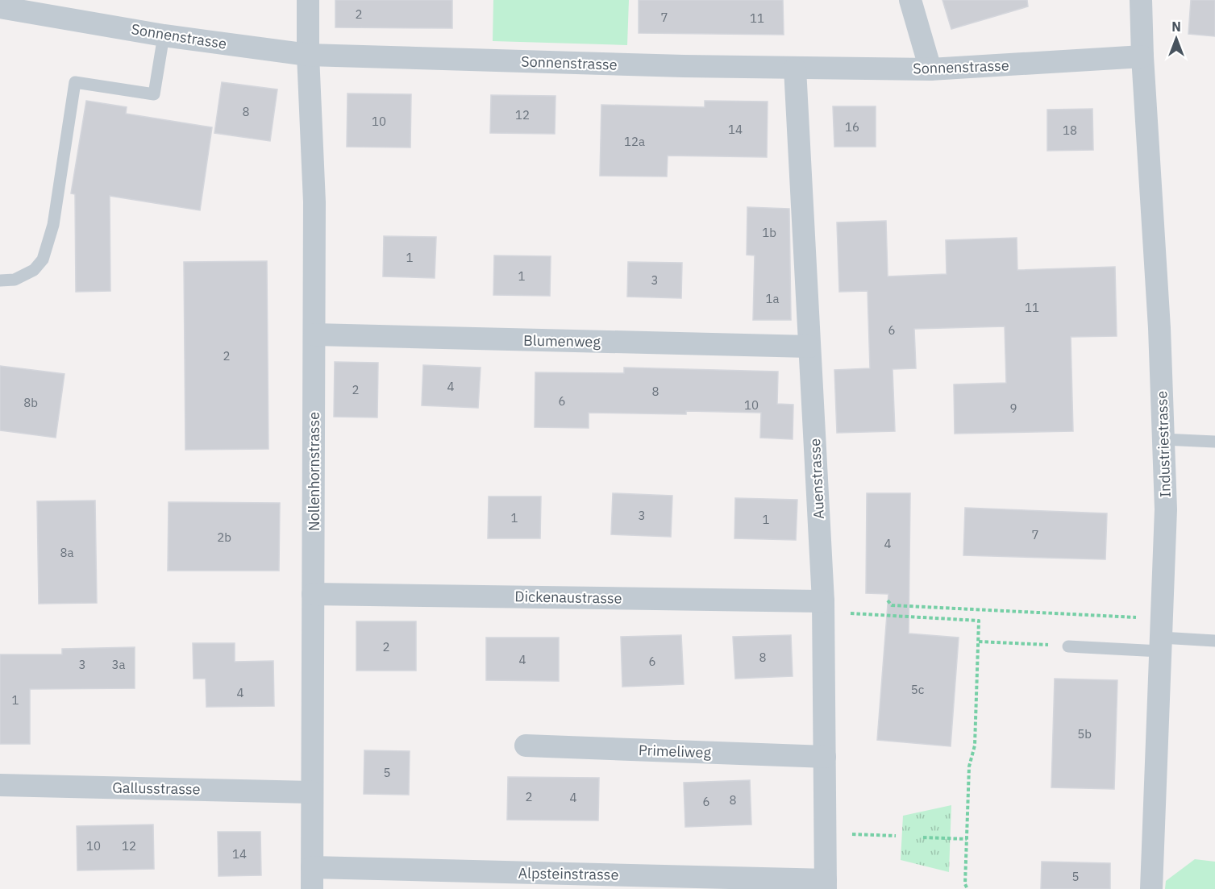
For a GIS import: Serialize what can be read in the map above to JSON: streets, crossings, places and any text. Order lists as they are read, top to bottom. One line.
{"streets":{"street":["Sonnenstrasse","Blumenweg","Industriestrasse","Nollenhornstrasse","Auenstrasse","Dickenaustrasse","Primeliweg","Gallusstrasse","Alpsteinstrasse"]},"crossings":[["Sonnenstrasse","Industriestrasse"],["Sonnenstrasse","Nollenhornstrasse"],["Sonnenstrasse","Auenstrasse"],["Blumenweg","Nollenhornstrasse"],["Blumenweg","Auenstrasse"],["Nollenhornstrasse","Dickenaustrasse"],["Nollenhornstrasse","Gallusstrasse"],["Nollenhornstrasse","Alpsteinstrasse"],["Auenstrasse","Dickenaustrasse"],["Auenstrasse","Primeliweg"],["Auenstrasse","Alpsteinstrasse"]],"house_numbers":["2","7","11","8","12","10","16","14","18","12a","1b","1","1","3","1a","11","6","2","4","2","8","6","8b","10","9","3","1","1","7","2b","4","8a","2","8","4","6","3","3a","5c","4","1","5b","5","2","4","8","6","10","12","14","5"],"north":"top"}
